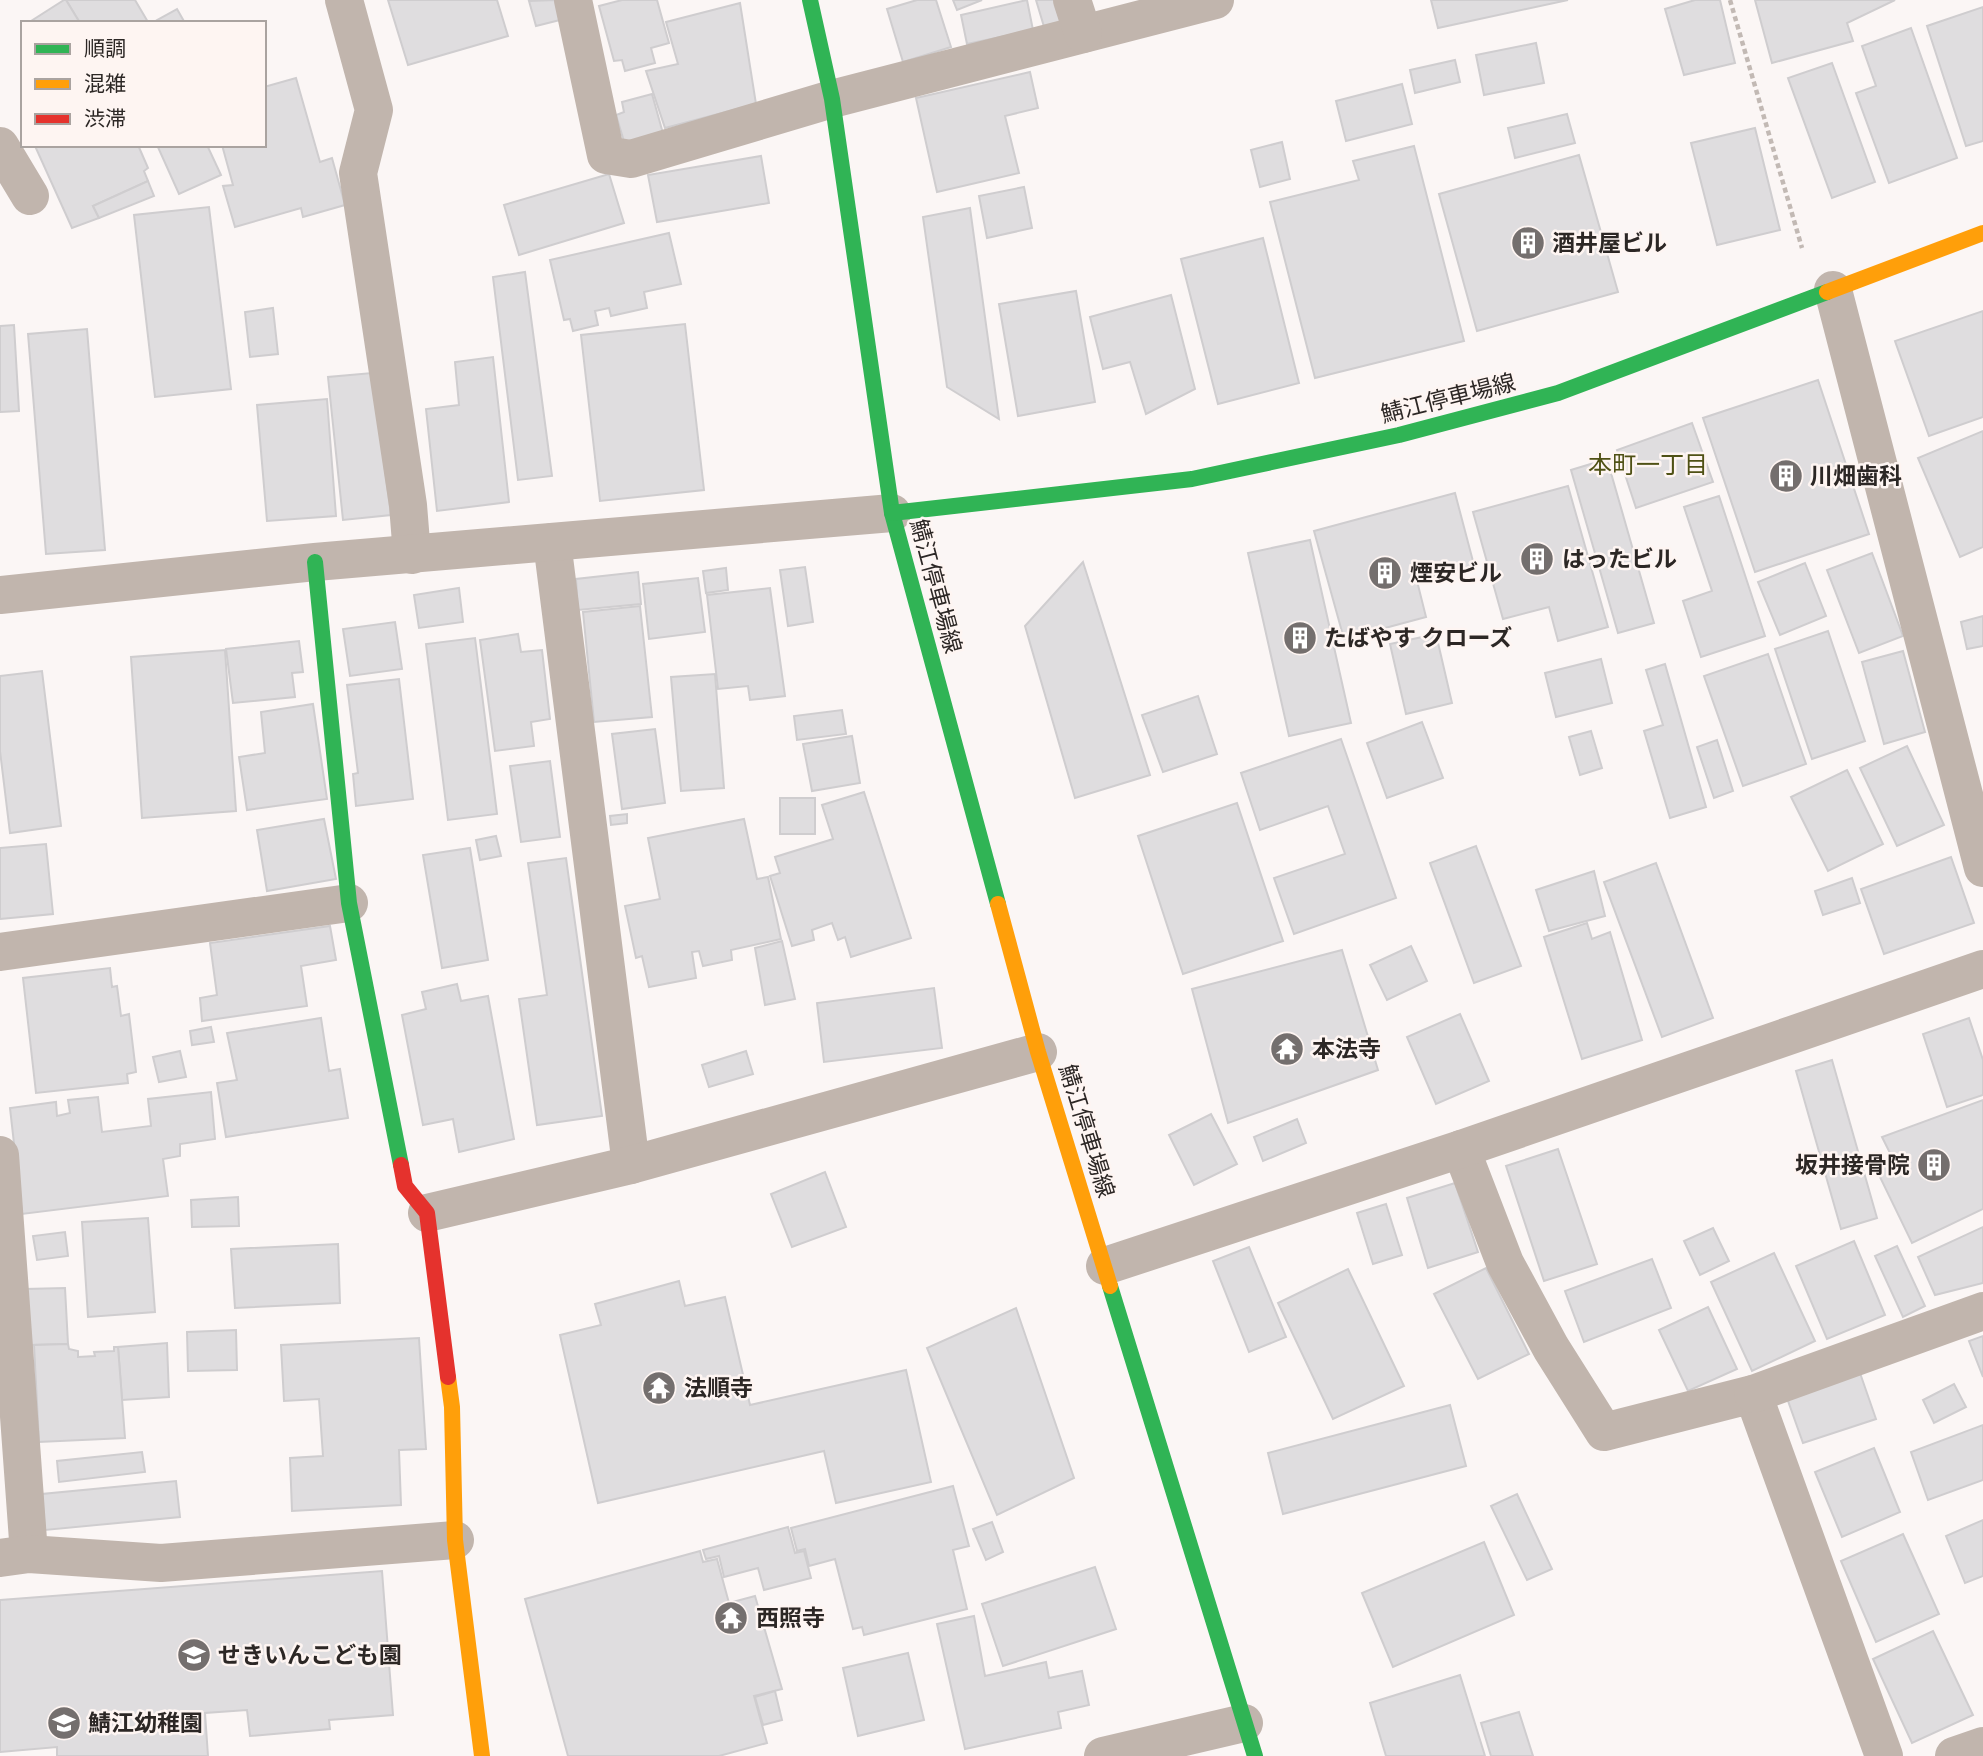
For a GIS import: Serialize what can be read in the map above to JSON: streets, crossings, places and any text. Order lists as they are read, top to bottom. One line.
{"streets":{"main road":["鯖江停車場線"]},"districts":["本町一丁目"],"places":{"building":["酒井屋ビル","川畑歯科","はったビル","煙安ビル","たばやす クローズ","坂井接骨院"],"temple":["本法寺","法順寺","西照寺"],"school or university":["せきいんこども園","鯖江幼稚園"]},"legend":["順調","混雑","渋滞"]}
